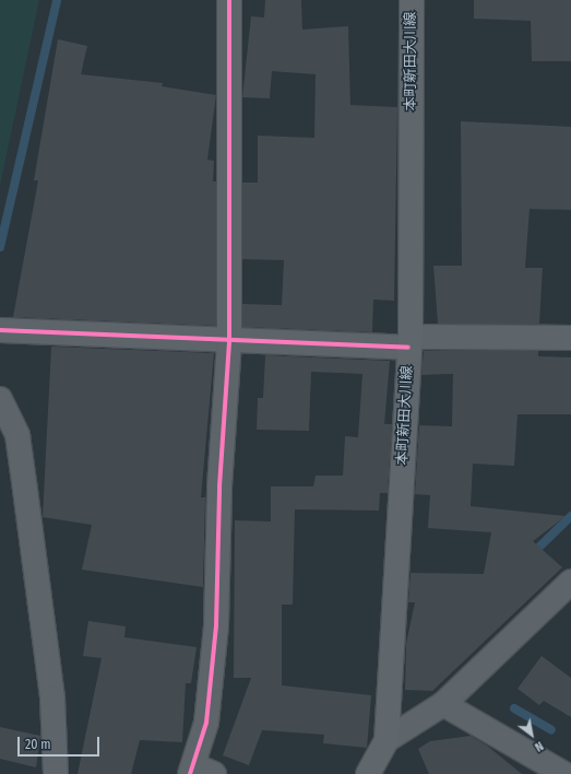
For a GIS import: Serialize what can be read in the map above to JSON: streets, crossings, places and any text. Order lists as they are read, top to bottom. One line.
{"streets":{"main road":["本町新田大川線"]},"scale_bar":"20 m","north":"bottom right"}
